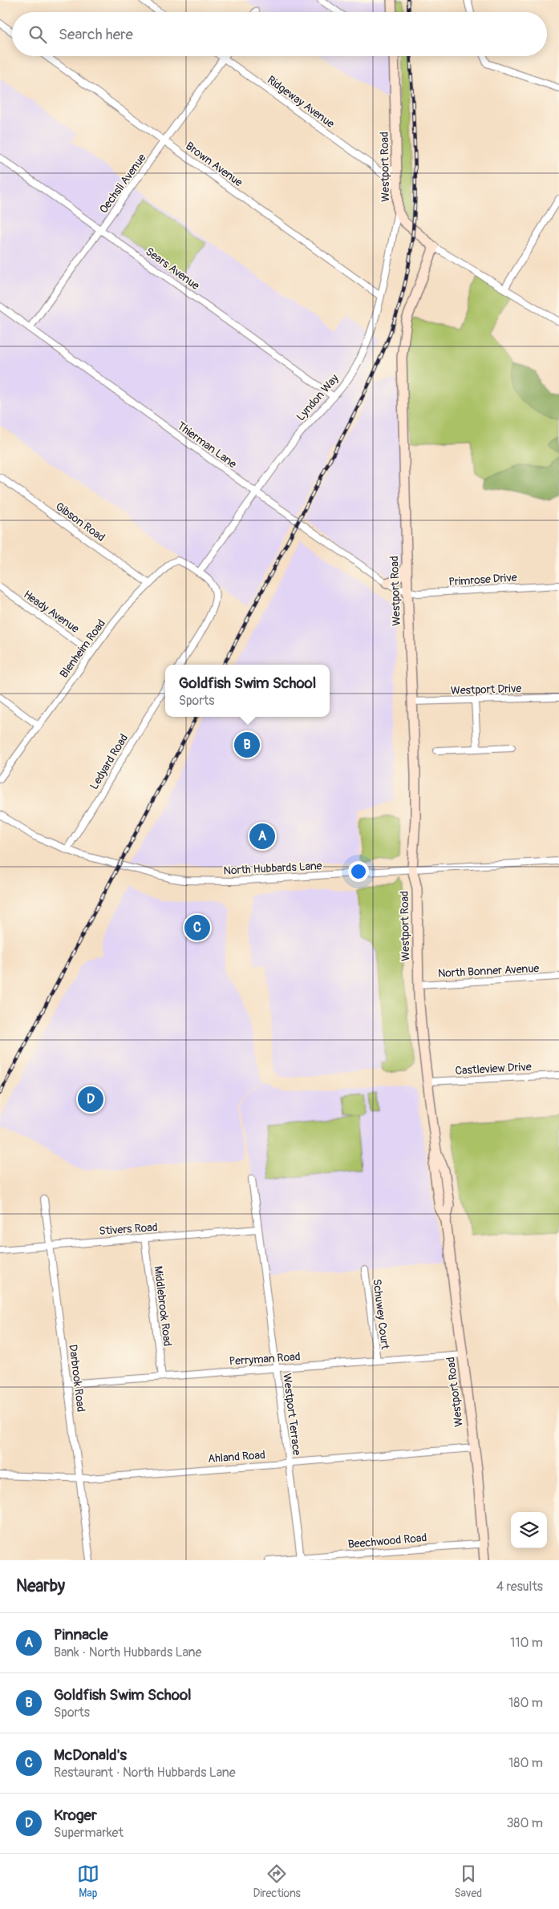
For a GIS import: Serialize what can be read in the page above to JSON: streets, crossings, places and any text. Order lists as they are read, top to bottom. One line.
{"streets":{"main road":["Westport Road"],"street":["Ridgeway Avenue","Brown Avenue","Oechsli Avenue","Sears Avenue","Lyndon Way","Thierman Lane","Gibson Road","Primrose Drive","Heady Avenue","Blenheim Road","Westport Drive","Ledyard Road","North Hubbards Lane","North Bonner Avenue","Castleview Drive","Stivers Road","Middlebrook Road","Schuwey Court","Perryman Road","Darbrook Road","Westport Terrace","Ahland Road","Beechwood Road"]},"crossings":[["Ridgeway Avenue","Westport Road"],["Ridgeway Avenue","Oechsli Avenue"],["Brown Avenue","Oechsli Avenue"],["Brown Avenue","Lyndon Way"],["Westport Road","Lyndon Way"],["Westport Road","Thierman Lane"],["Westport Road","Primrose Drive"],["Westport Road","Westport Drive"],["Westport Road","North Hubbards Lane"],["Westport Road","North Bonner Avenue"],["Westport Road","Castleview Drive"],["Westport Road","Perryman Road"],["Westport Road","Ahland Road"],["Westport Road","Beechwood Road"],["Oechsli Avenue","Sears Avenue"],["Oechsli Avenue","Thierman Lane"],["Sears Avenue","Lyndon Way"],["Lyndon Way","Thierman Lane"],["Lyndon Way","Blenheim Road"],["Thierman Lane","Primrose Drive"],["Gibson Road","Blenheim Road"],["Heady Avenue","Blenheim Road"],["Ledyard Road","North Hubbards Lane"],["Stivers Road","Middlebrook Road"],["Stivers Road","Darbrook Road"],["Stivers Road","Westport Terrace"],["Middlebrook Road","Perryman Road"],["Schuwey Court","Perryman Road"],["Perryman Road","Darbrook Road"],["Perryman Road","Westport Terrace"],["Darbrook Road","Ahland Road"],["Westport Terrace","Ahland Road"],["Westport Terrace","Beechwood Road"]],"page":{"search":"Search here","popup":["Goldfish Swim School","Sports"],"pins":["B","A","C","D"],"heading":["Nearby","4 results"],"list":[{"mark":"A","name":"Pinnacle","note":"Bank · North Hubbards Lane","value":"110 m"},{"mark":"B","name":"Goldfish Swim School","note":"Sports","value":"180 m"},{"mark":"C","name":"McDonald's","note":"Restaurant · North Hubbards Lane","value":"180 m"},{"mark":"D","name":"Kroger","note":"Supermarket","value":"380 m"}],"nav":["Map","Directions","Saved"]}}
